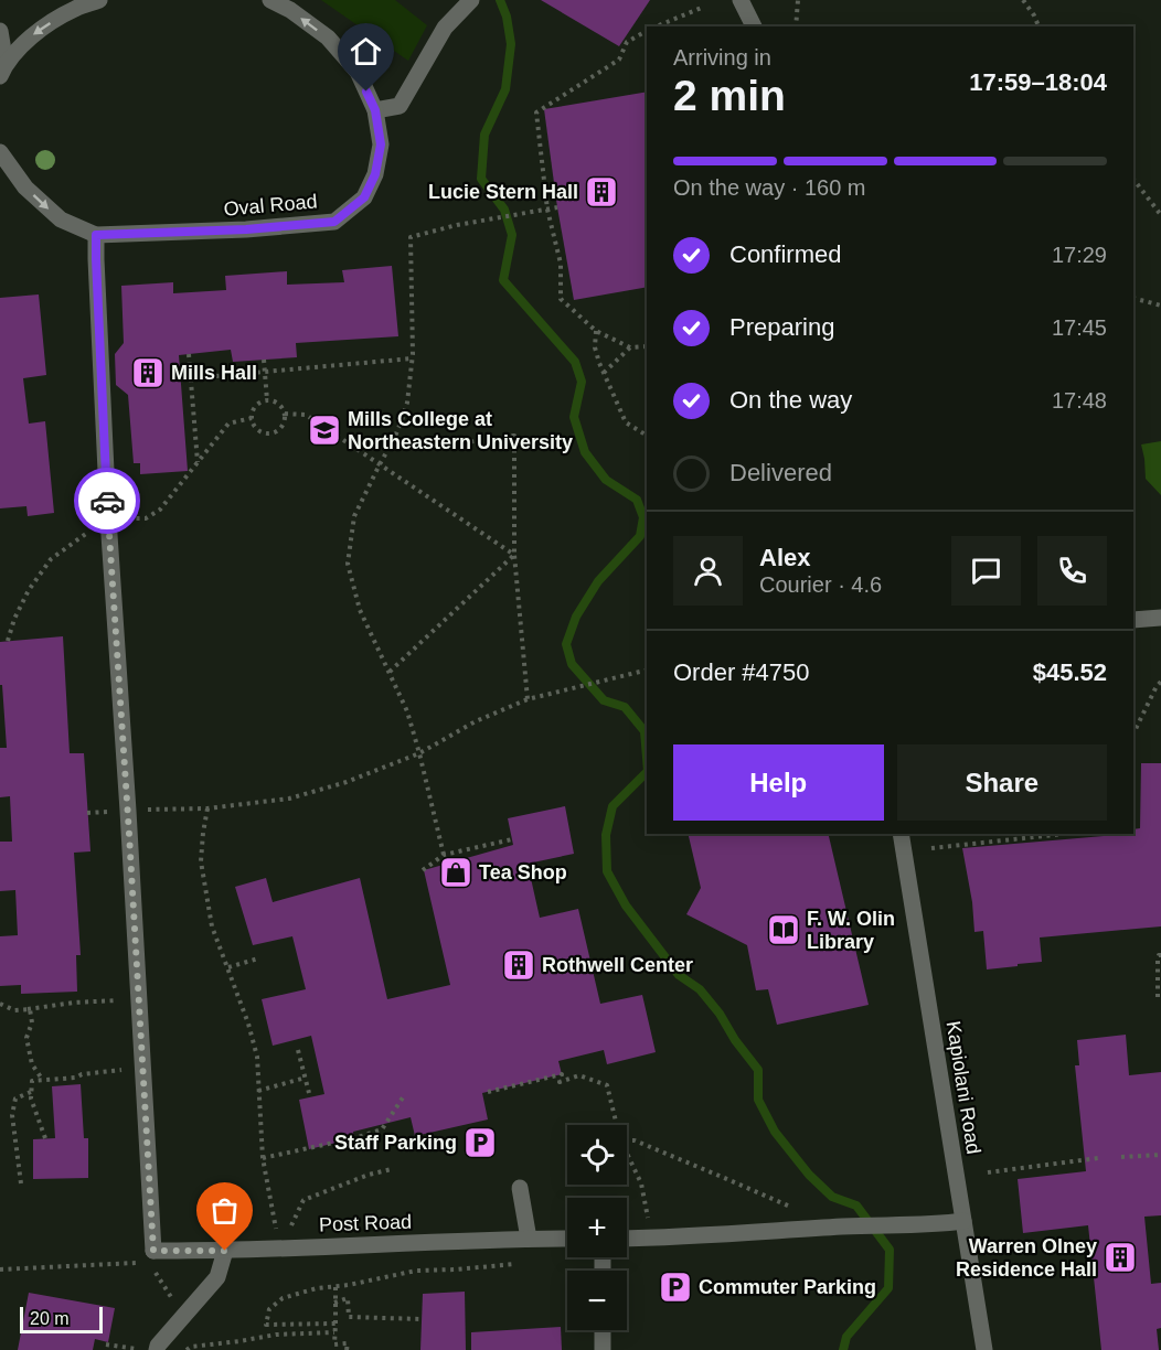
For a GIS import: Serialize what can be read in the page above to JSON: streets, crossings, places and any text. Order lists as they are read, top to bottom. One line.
{"streets":{"street":["Oval Road","Kapiolani Road","Post Road"]},"places":{"building":["Lucie Stern Hall","Mills Hall","Rothwell Center","Warren Olney Residence Hall"],"school or university":["Mills College at Northeastern University"],"shop":["Tea Shop"],"library":["F. W. Olin Library"],"parking":["Staff Parking","Commuter Parking"]},"scale_bar":"20 m","page":{"heading":["2 min","Arriving in","17:59–18:04"],"panel":["Alex","Courier · 4.6","Order #4750","$45.52"],"bar":"On the way · 160 m","list":[["Confirmed","17:29"],["Preparing","17:45"],["On the way","17:48"],"Delivered"],"buttons":["Help","Share"],"map_buttons":["+","−"],"scale":"20 m"}}
